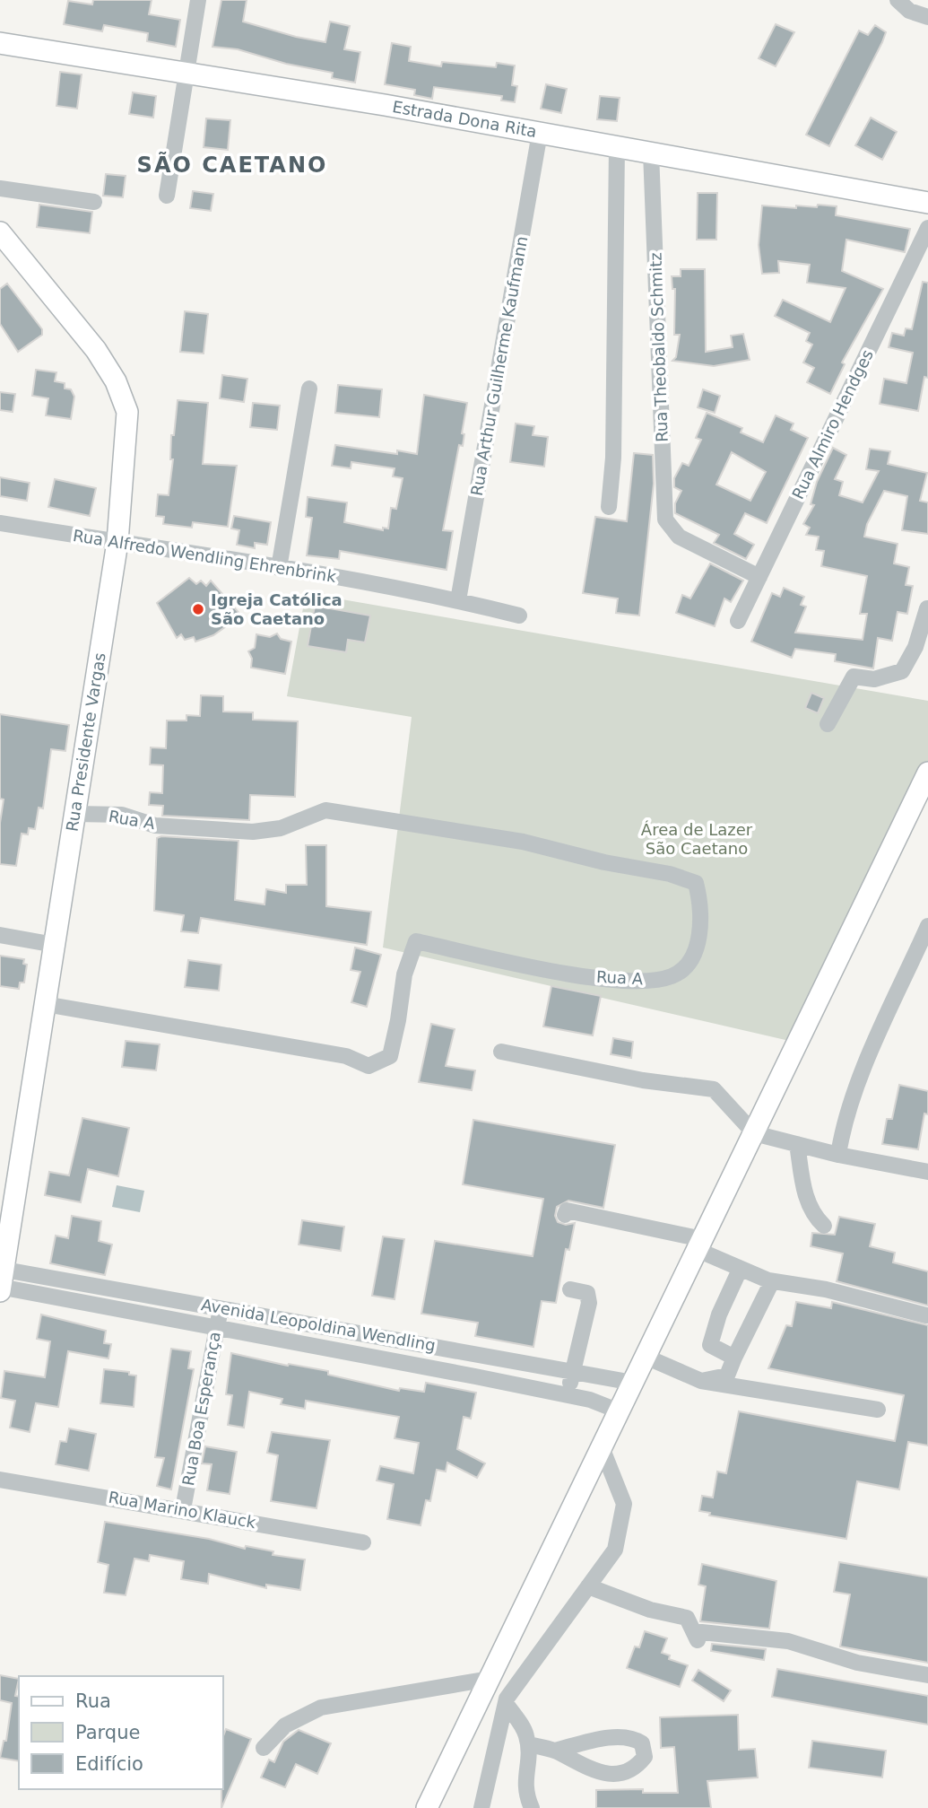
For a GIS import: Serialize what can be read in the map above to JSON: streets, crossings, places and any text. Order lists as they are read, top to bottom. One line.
{"streets":{"main road":["Estrada Dona Rita","Rua Presidente Vargas"],"street":["Rua Theobaldo Schmitz","Rua Arthur Guilherme Kaufmann","Rua Almiro Hendges","Rua Alfredo Wendling Ehrenbrink","Rua A","Avenida Leopoldina Wendling","Rua Boa Esperança","Rua Marino Klauck"]},"crossings":[["Estrada Dona Rita","Rua Theobaldo Schmitz"],["Estrada Dona Rita","Rua Arthur Guilherme Kaufmann"],["Rua Theobaldo Schmitz","Rua Almiro Hendges"],["Rua Arthur Guilherme Kaufmann","Rua Alfredo Wendling Ehrenbrink"],["Rua Alfredo Wendling Ehrenbrink","Rua Presidente Vargas"],["Rua Presidente Vargas","Rua A"],["Rua Presidente Vargas","Avenida Leopoldina Wendling"],["Avenida Leopoldina Wendling","Rua Boa Esperança"],["Rua Boa Esperança","Rua Marino Klauck"]],"districts":["SÃO CAETANO"],"parks":["Área de Lazer São Caetano"],"places":["Igreja Católica São Caetano"],"legend":["Rua","Parque","Edifício"]}
